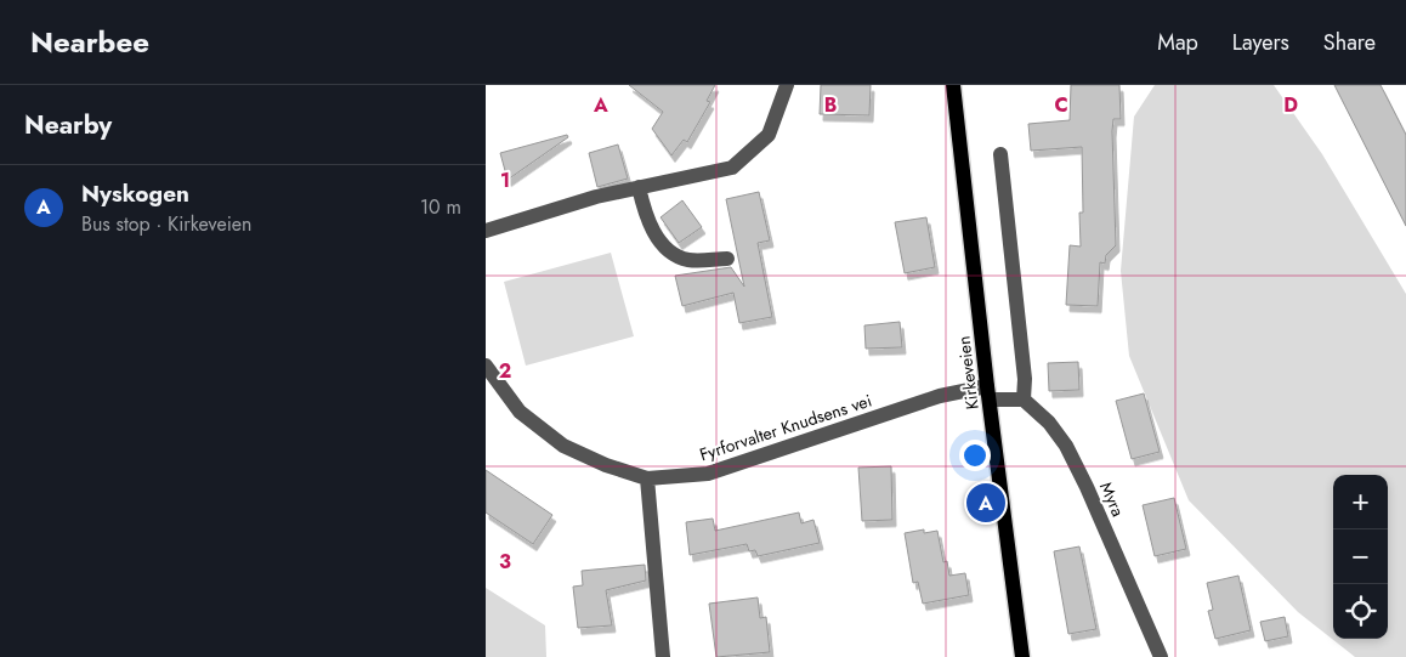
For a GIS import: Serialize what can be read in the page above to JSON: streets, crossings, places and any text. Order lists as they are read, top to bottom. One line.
{"streets":{"main road":["Kirkeveien"],"street":["Fyrforvalter Knudsens vei","Myra"]},"crossings":[["Kirkeveien","Fyrforvalter Knudsens vei"]],"page":{"header":"Nearbee","nav":["Map","Layers","Share"],"heading":"Nearby","list":[{"mark":"A","name":"Nyskogen","note":"Bus stop · Kirkeveien","value":"10 m"}],"map_buttons":["+","−"],"pins":"A"},"grid":{"columns":["A","B","C","D"],"rows":["1","2","3"]}}
